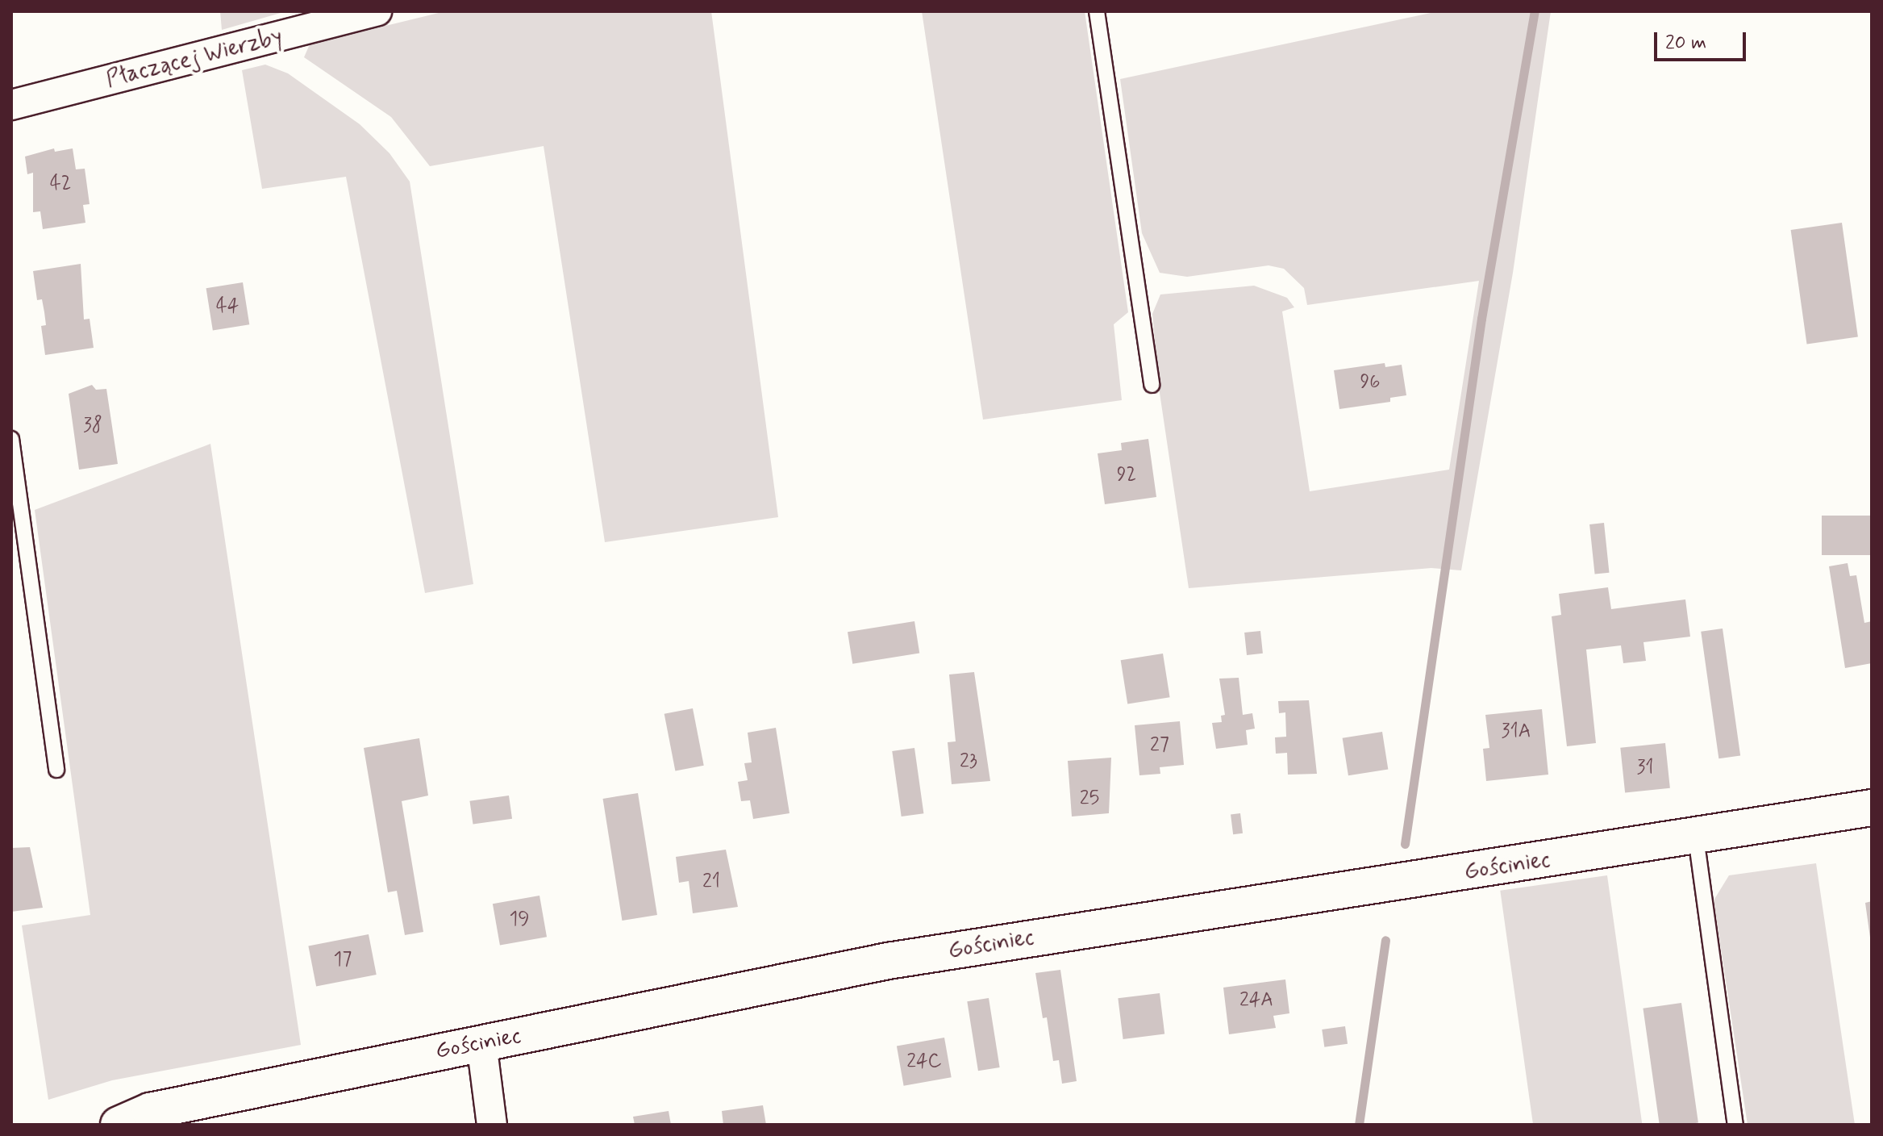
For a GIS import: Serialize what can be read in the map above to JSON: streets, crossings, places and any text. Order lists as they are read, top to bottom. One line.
{"streets":{"street":["Płaczącej Wierzby","Gościniec"]},"house_numbers":["42","44","96","38","92","31A","27","23","31","25","21","19","17","24A","24C"],"scale_bar":"20 m"}
